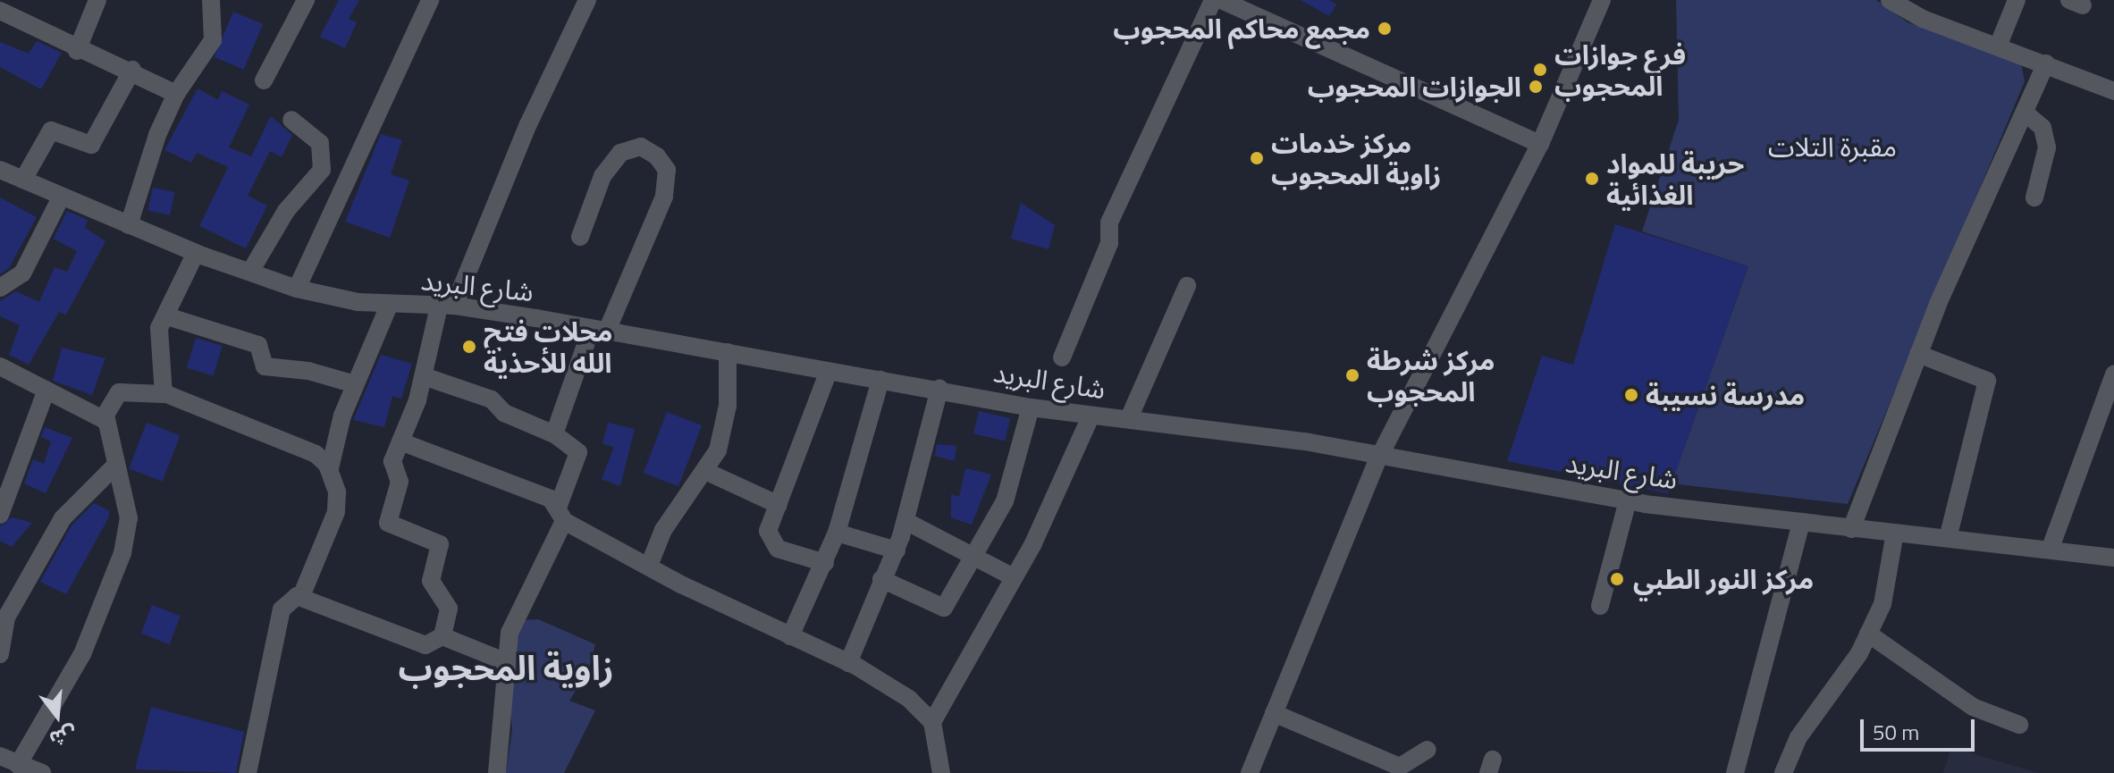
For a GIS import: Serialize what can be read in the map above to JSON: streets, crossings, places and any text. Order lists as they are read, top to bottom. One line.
{"streets":{"street":["شارع البريد"]},"districts":["زاوية المحجوب"],"parks":["مقبرة التلات"],"places":["مجمع محاكم المحجوب","فرع جوازات المحجوب","الجوازات المحجوب","مركز خدمات زاوية المحجوب","حريبة للمواد الغذائية","محلات فتح الله للأحذية","مركز شرطة المحجوب","مدرسة نسيبة","مركز النور الطبي"],"scale_bar":"50 m","north":"bottom"}
